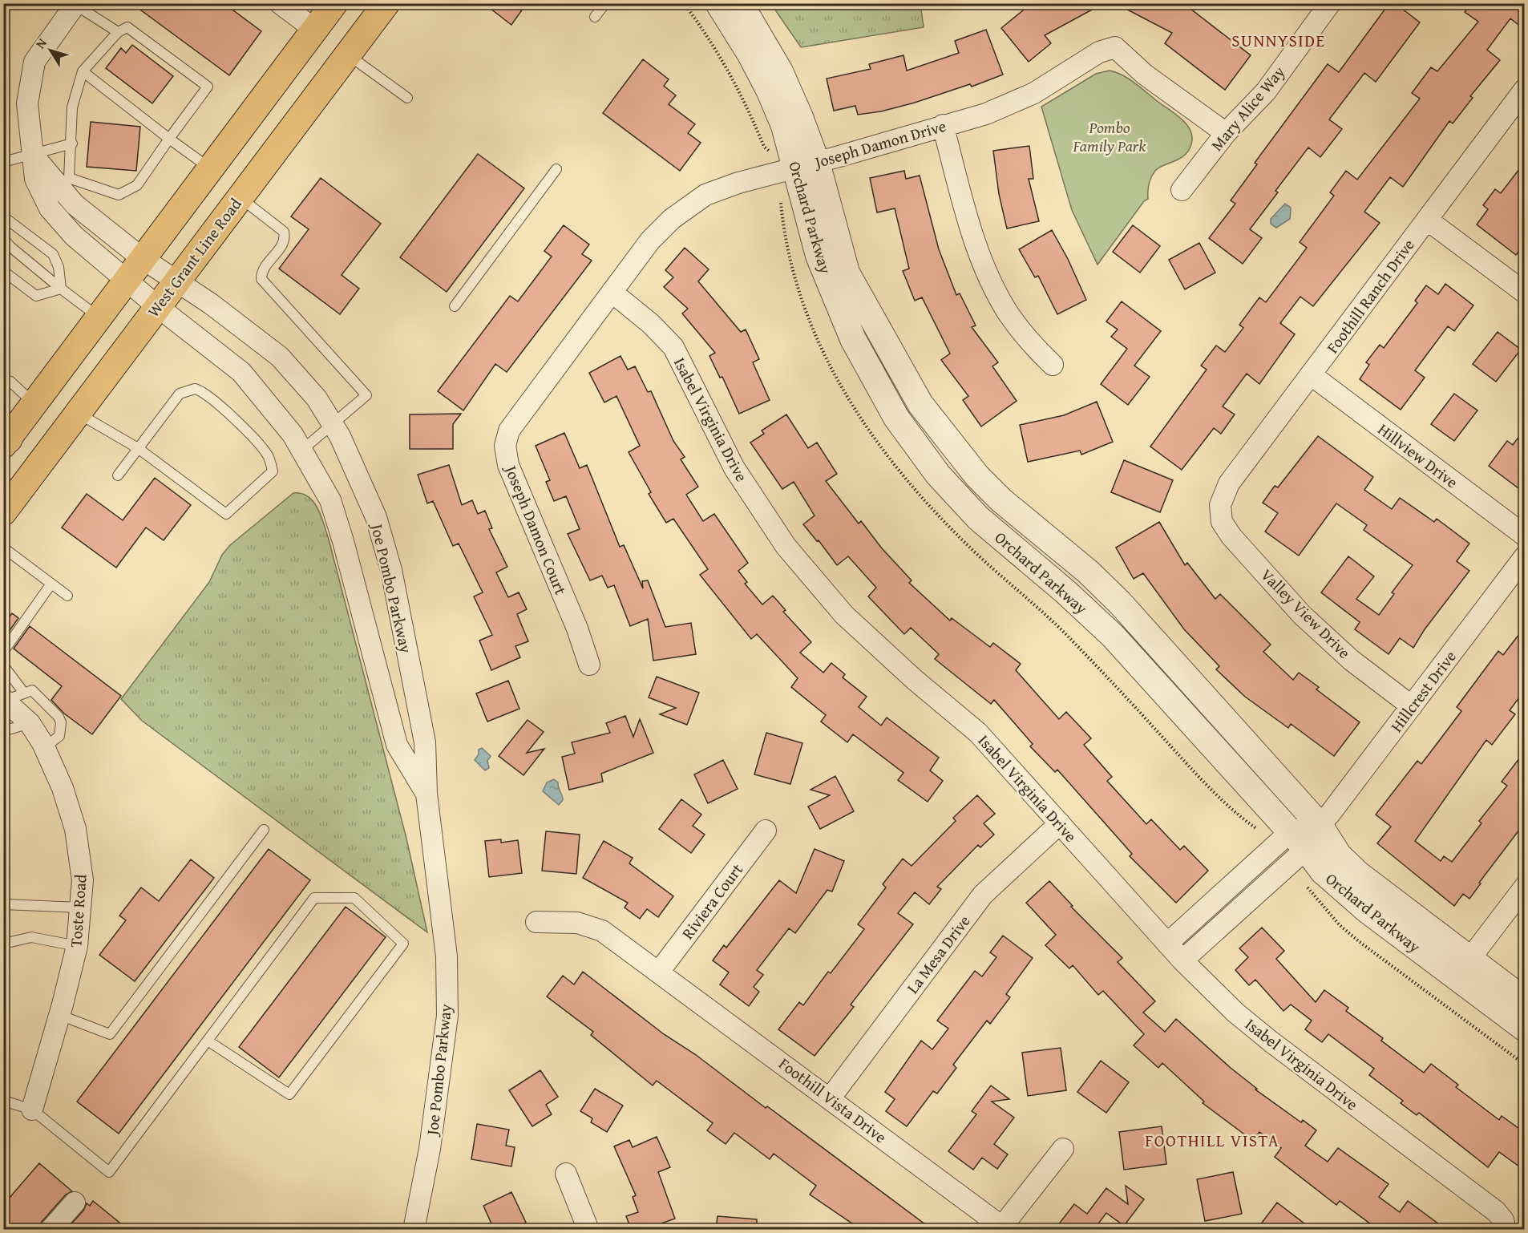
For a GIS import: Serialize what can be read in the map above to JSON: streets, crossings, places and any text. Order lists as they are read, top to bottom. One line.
{"streets":{"main road":["West Grant Line Road"],"street":["Mary Alice Way","Joseph Damon Drive","Orchard Parkway","Foothill Ranch Drive","Isabel Virginia Drive","Hillview Drive","Joseph Damon Court","Joe Pombo Parkway","Valley View Drive","Hillcrest Drive","Riviera Court","Toste Road","La Mesa Drive","Foothill Vista Drive"]},"crossings":[["Mary Alice Way","Joseph Damon Drive"],["Joseph Damon Drive","Orchard Parkway"],["Joseph Damon Drive","Isabel Virginia Drive"],["Joseph Damon Drive","Joseph Damon Court"],["Orchard Parkway","Hillcrest Drive"],["West Grant Line Road","Joe Pombo Parkway"],["Foothill Ranch Drive","Hillview Drive"],["Foothill Ranch Drive","Valley View Drive"],["Isabel Virginia Drive","La Mesa Drive"],["Valley View Drive","Hillcrest Drive"],["Riviera Court","Foothill Vista Drive"],["La Mesa Drive","Foothill Vista Drive"]],"districts":["SUNNYSIDE","FOOTHILL VISTA"],"parks":["Pombo Family Park"],"north":"top left"}
